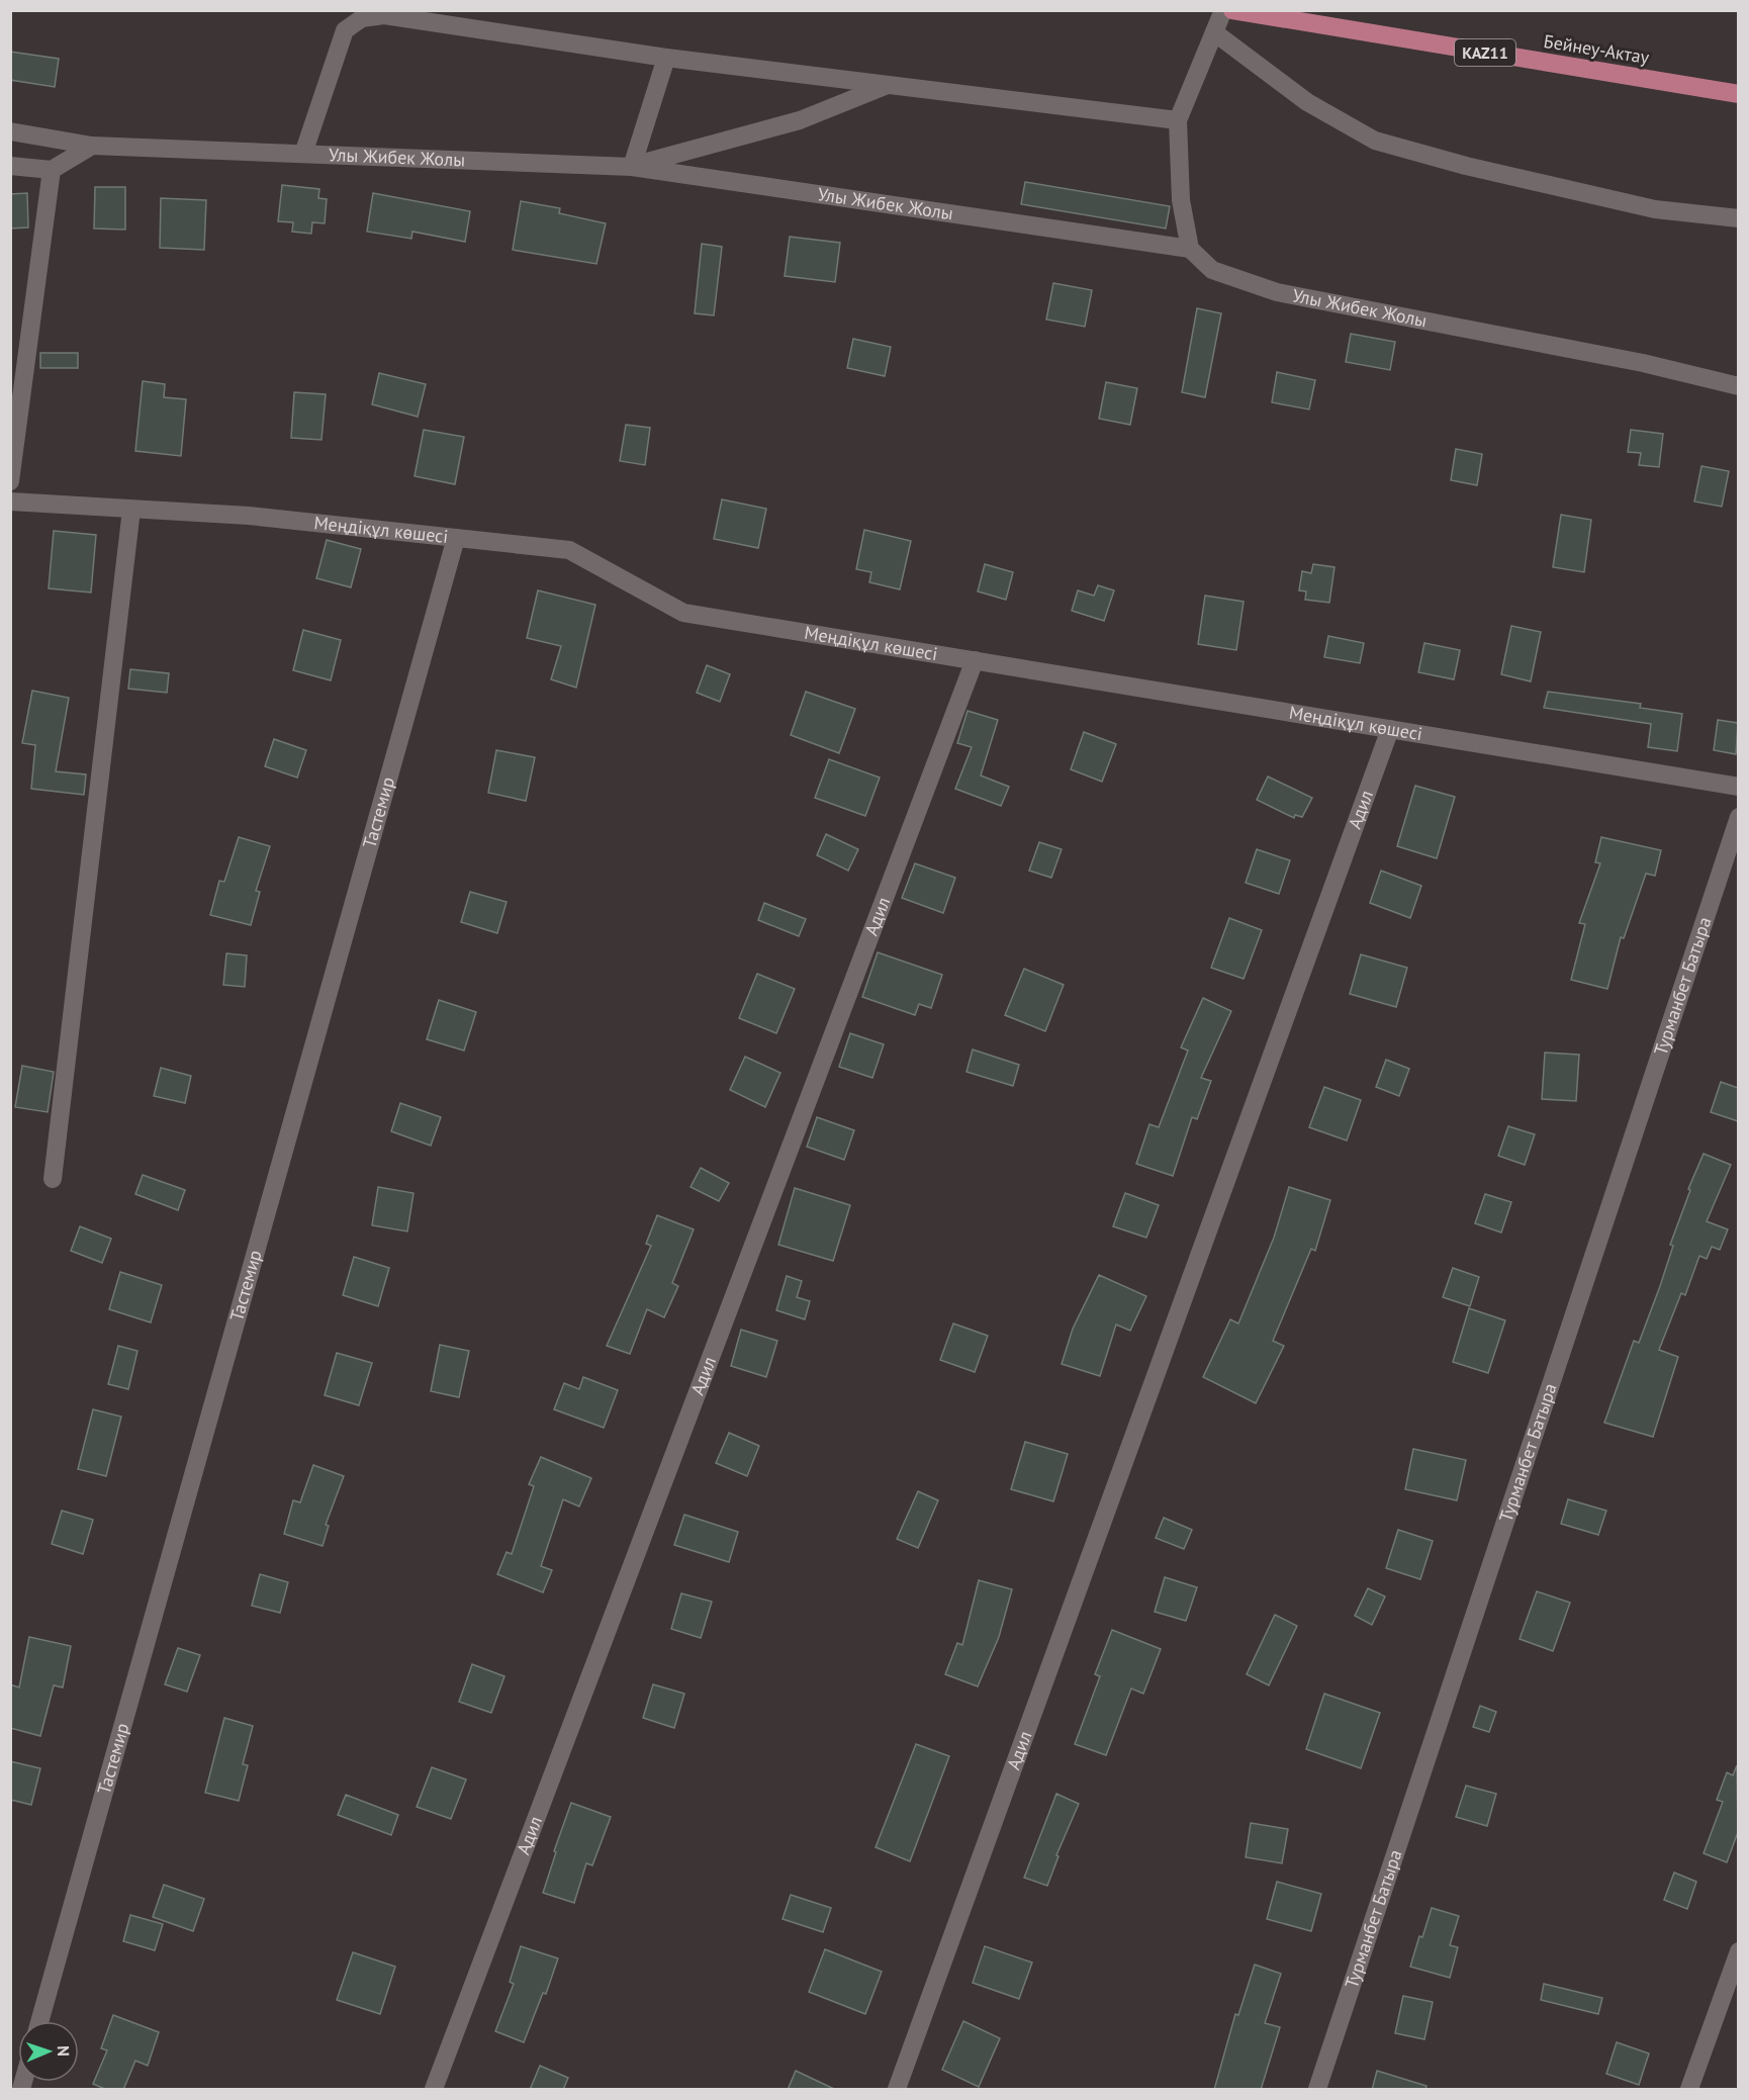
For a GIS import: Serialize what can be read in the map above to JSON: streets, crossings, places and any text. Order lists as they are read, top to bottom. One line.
{"streets":{"highway":["Бейнеу-Актау","KAZ11"],"street":["Улы Жибек Жолы","Меңдіқұл көшесі","Адил","Тастемир","Турманбет Батыра"]},"crossings":[["Меңдіқұл көшесі","Адил"],["Меңдіқұл көшесі","Тастемир"]],"north":"right"}
